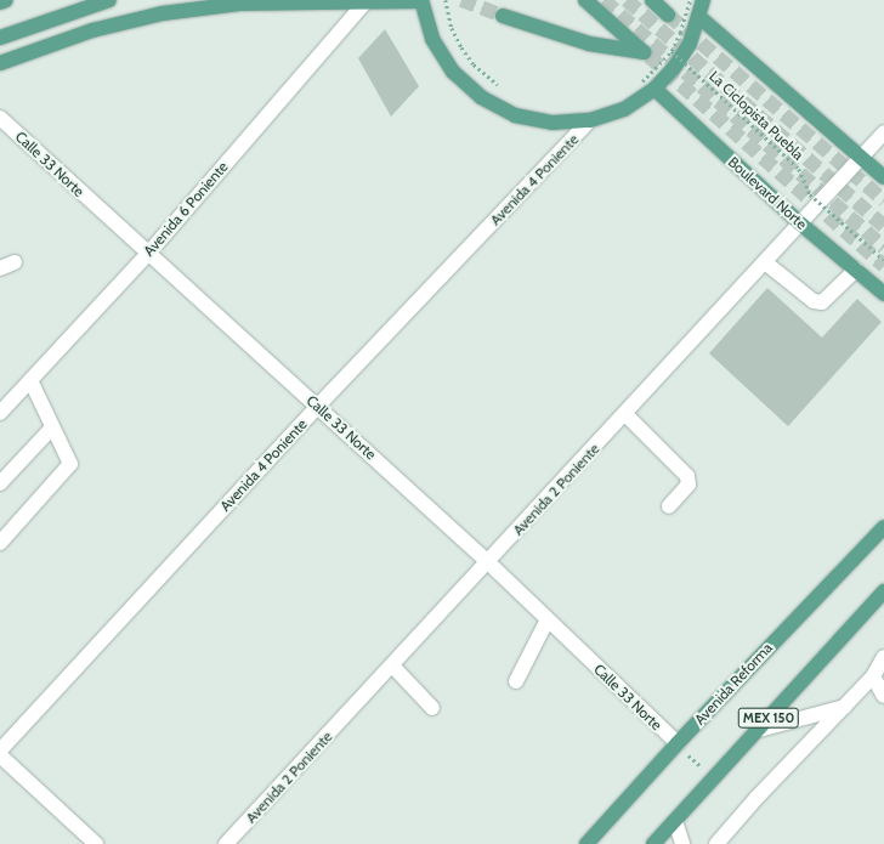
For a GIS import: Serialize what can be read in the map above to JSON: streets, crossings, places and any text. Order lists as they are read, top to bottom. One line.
{"streets":{"main road":["Boulevard Norte","Avenida Reforma","MEX 150"],"street":["Calle 33 Norte","Avenida 4 Poniente","Avenida 6 Poniente","Avenida 2 Poniente"],"path":["La Ciclopista Puebla"]},"crossings":[["Calle 33 Norte","Avenida 4 Poniente"],["Calle 33 Norte","Avenida 6 Poniente"],["Calle 33 Norte","Avenida 2 Poniente"],["Calle 33 Norte","Avenida Reforma"],["Boulevard Norte","Avenida 2 Poniente"]]}
